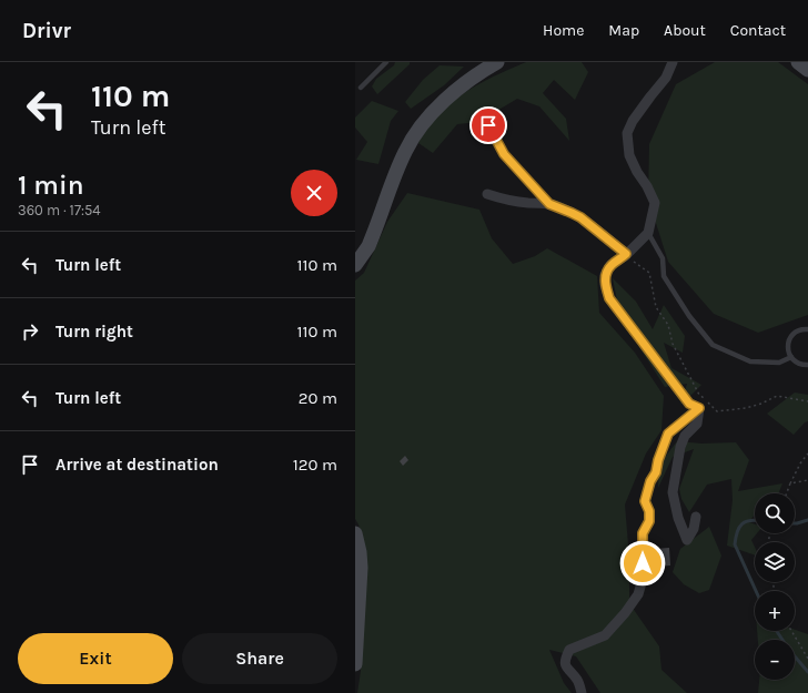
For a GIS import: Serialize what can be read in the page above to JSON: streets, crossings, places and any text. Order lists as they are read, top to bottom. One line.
{"page":{"header":"Drivr","nav":["Home","Map","About","Contact"],"turn":["110 m","Turn left"],"heading":["1 min","360 m · 17:54"],"list":[{"name":"Turn left","value":"110 m"},{"name":"Turn right","value":"110 m"},{"name":"Turn left","value":"20 m"},{"name":"Arrive at destination","value":"120 m"}],"map_buttons":["+","−"],"buttons":["Exit","Share"]}}
